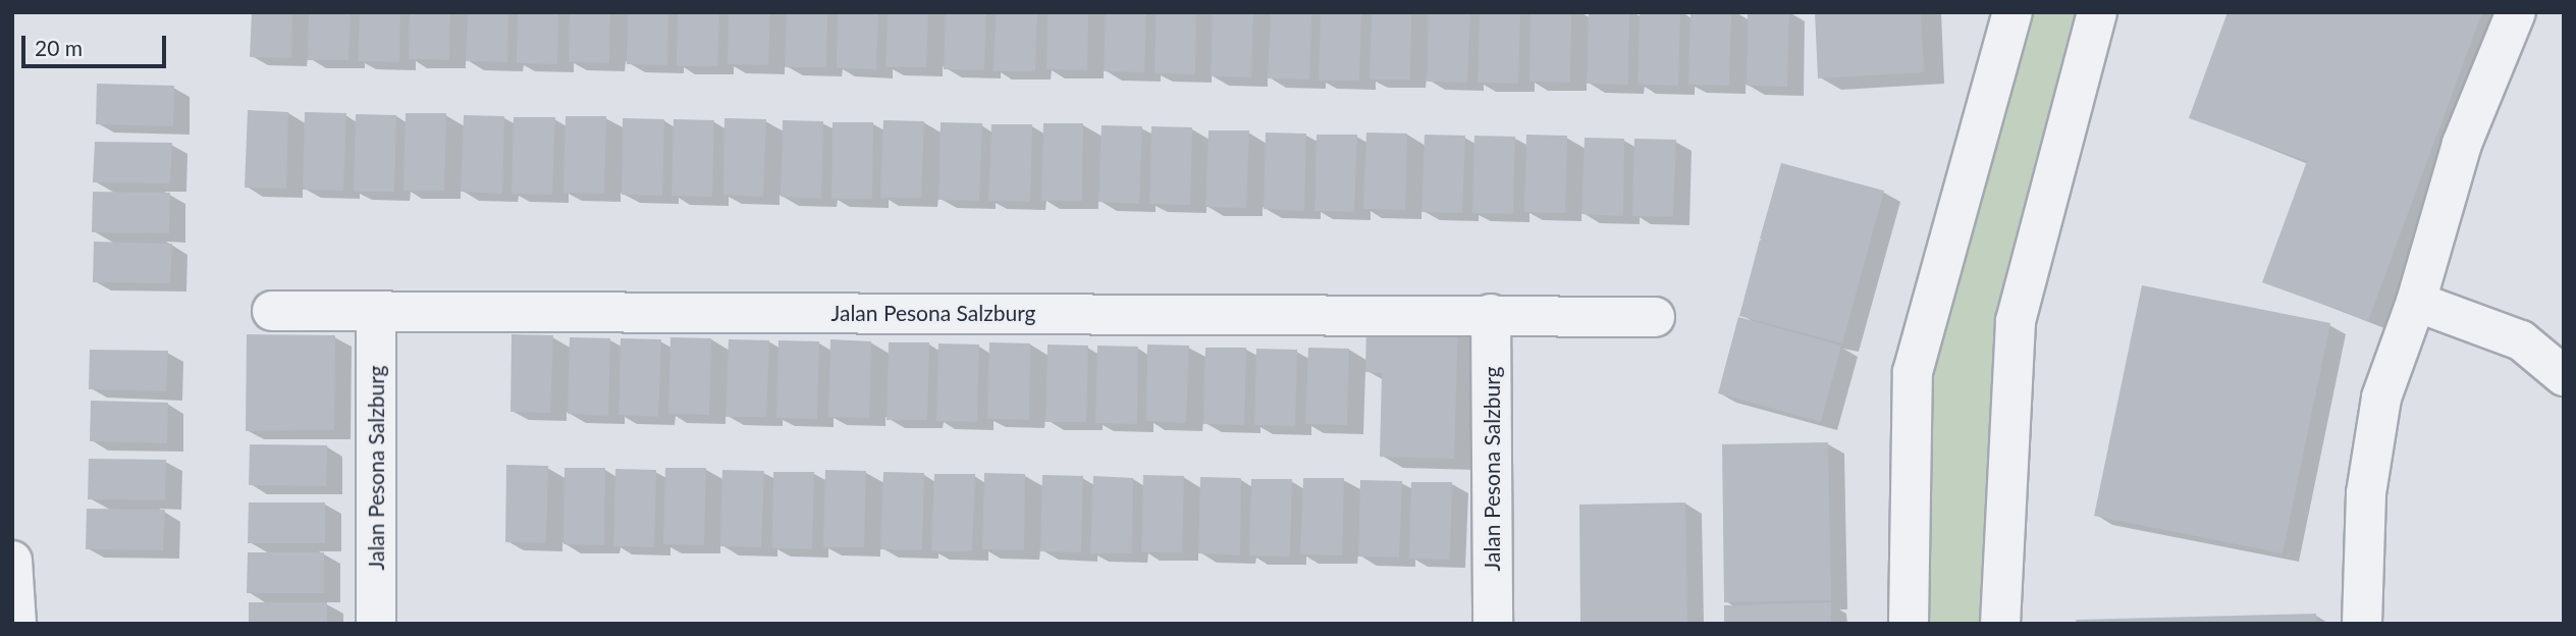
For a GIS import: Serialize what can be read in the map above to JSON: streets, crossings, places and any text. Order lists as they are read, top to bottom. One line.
{"streets":{"street":["Jalan Pesona Salzburg"]},"scale_bar":"20 m"}
